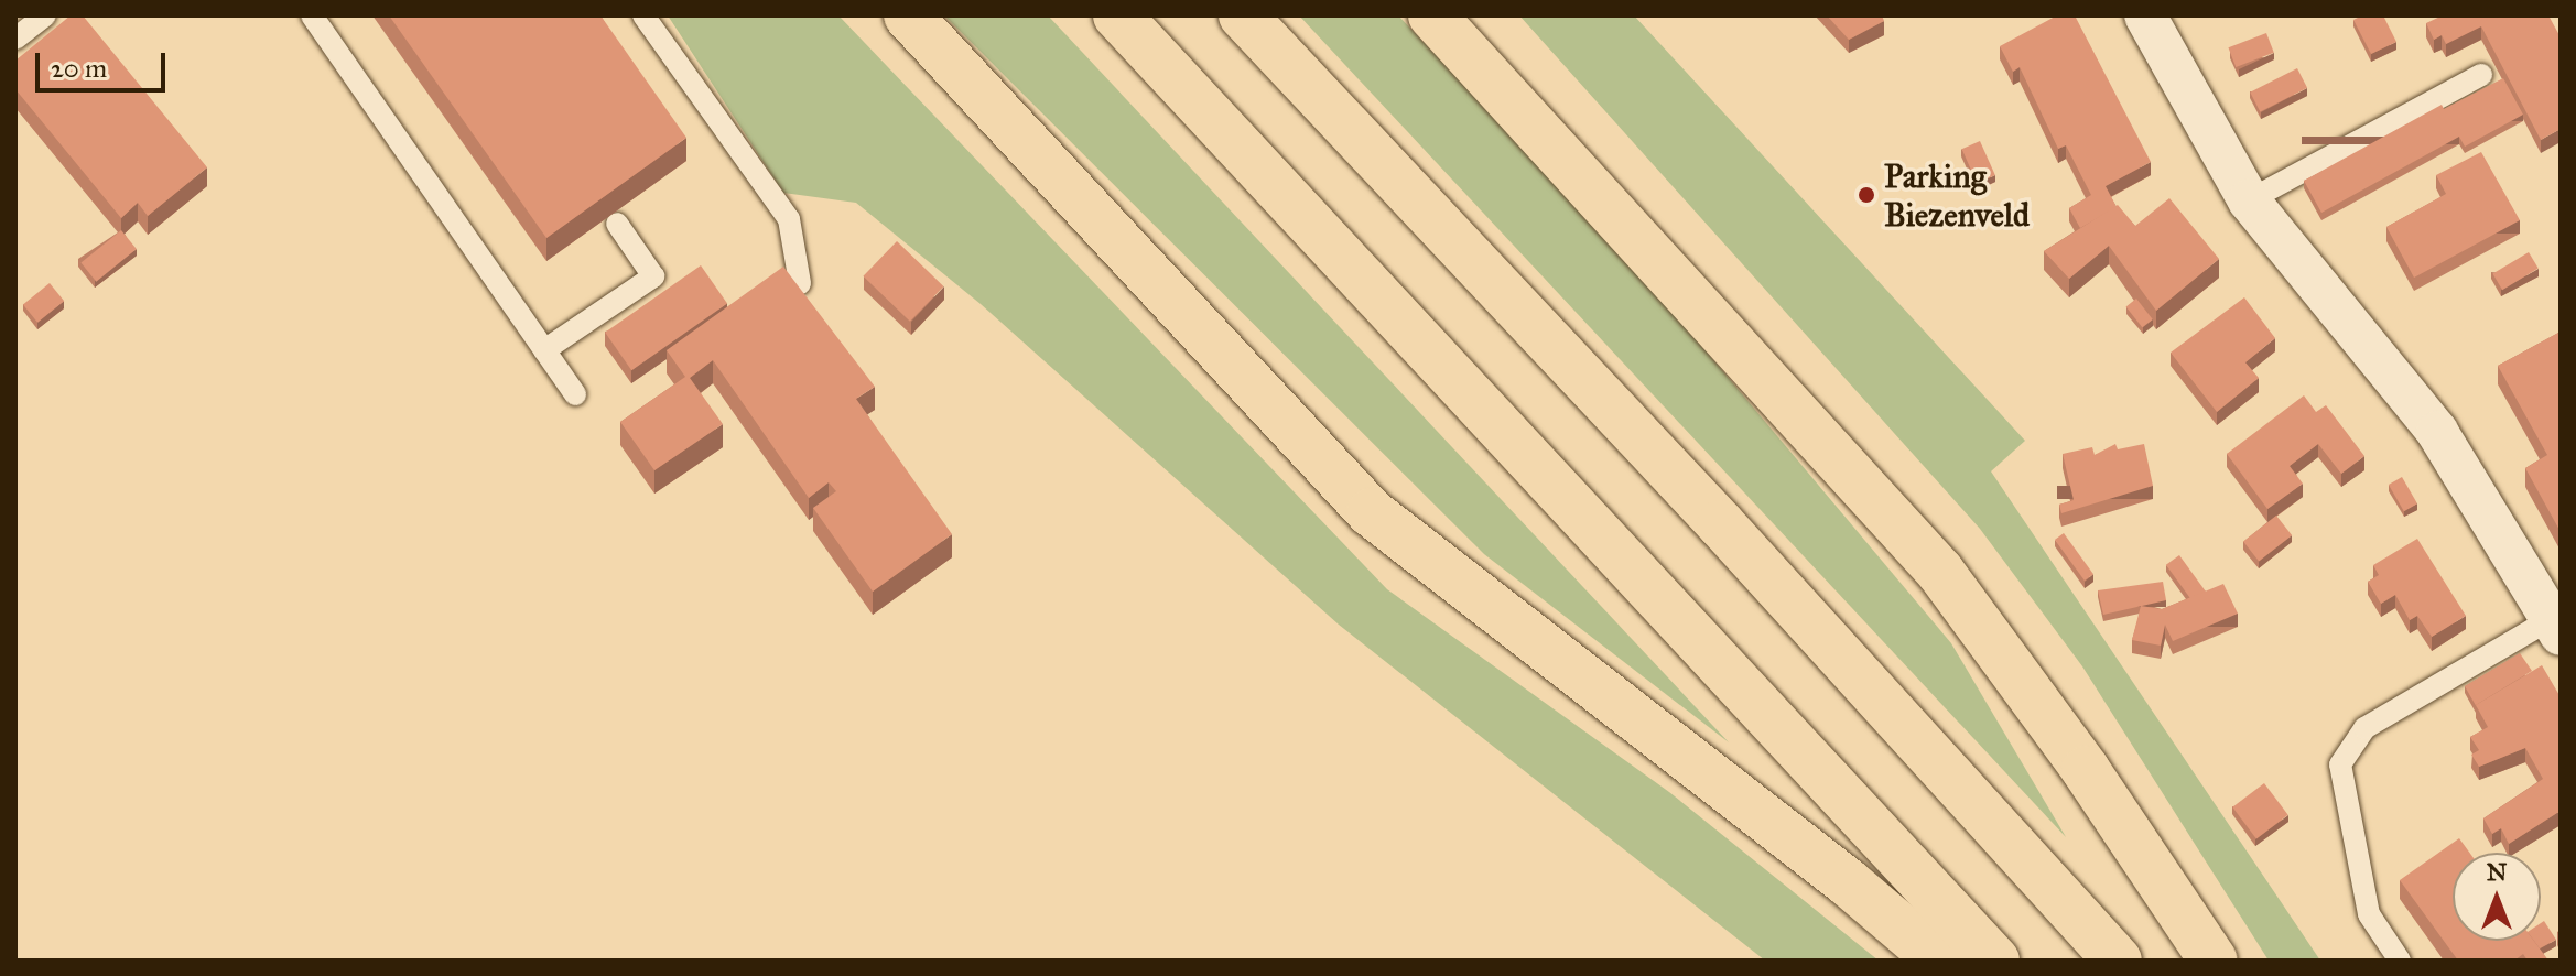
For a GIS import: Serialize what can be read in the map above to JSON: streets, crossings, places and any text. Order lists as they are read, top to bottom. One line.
{"places":["Parking Biezenveld"],"scale_bar":"20 m","north":"top"}
